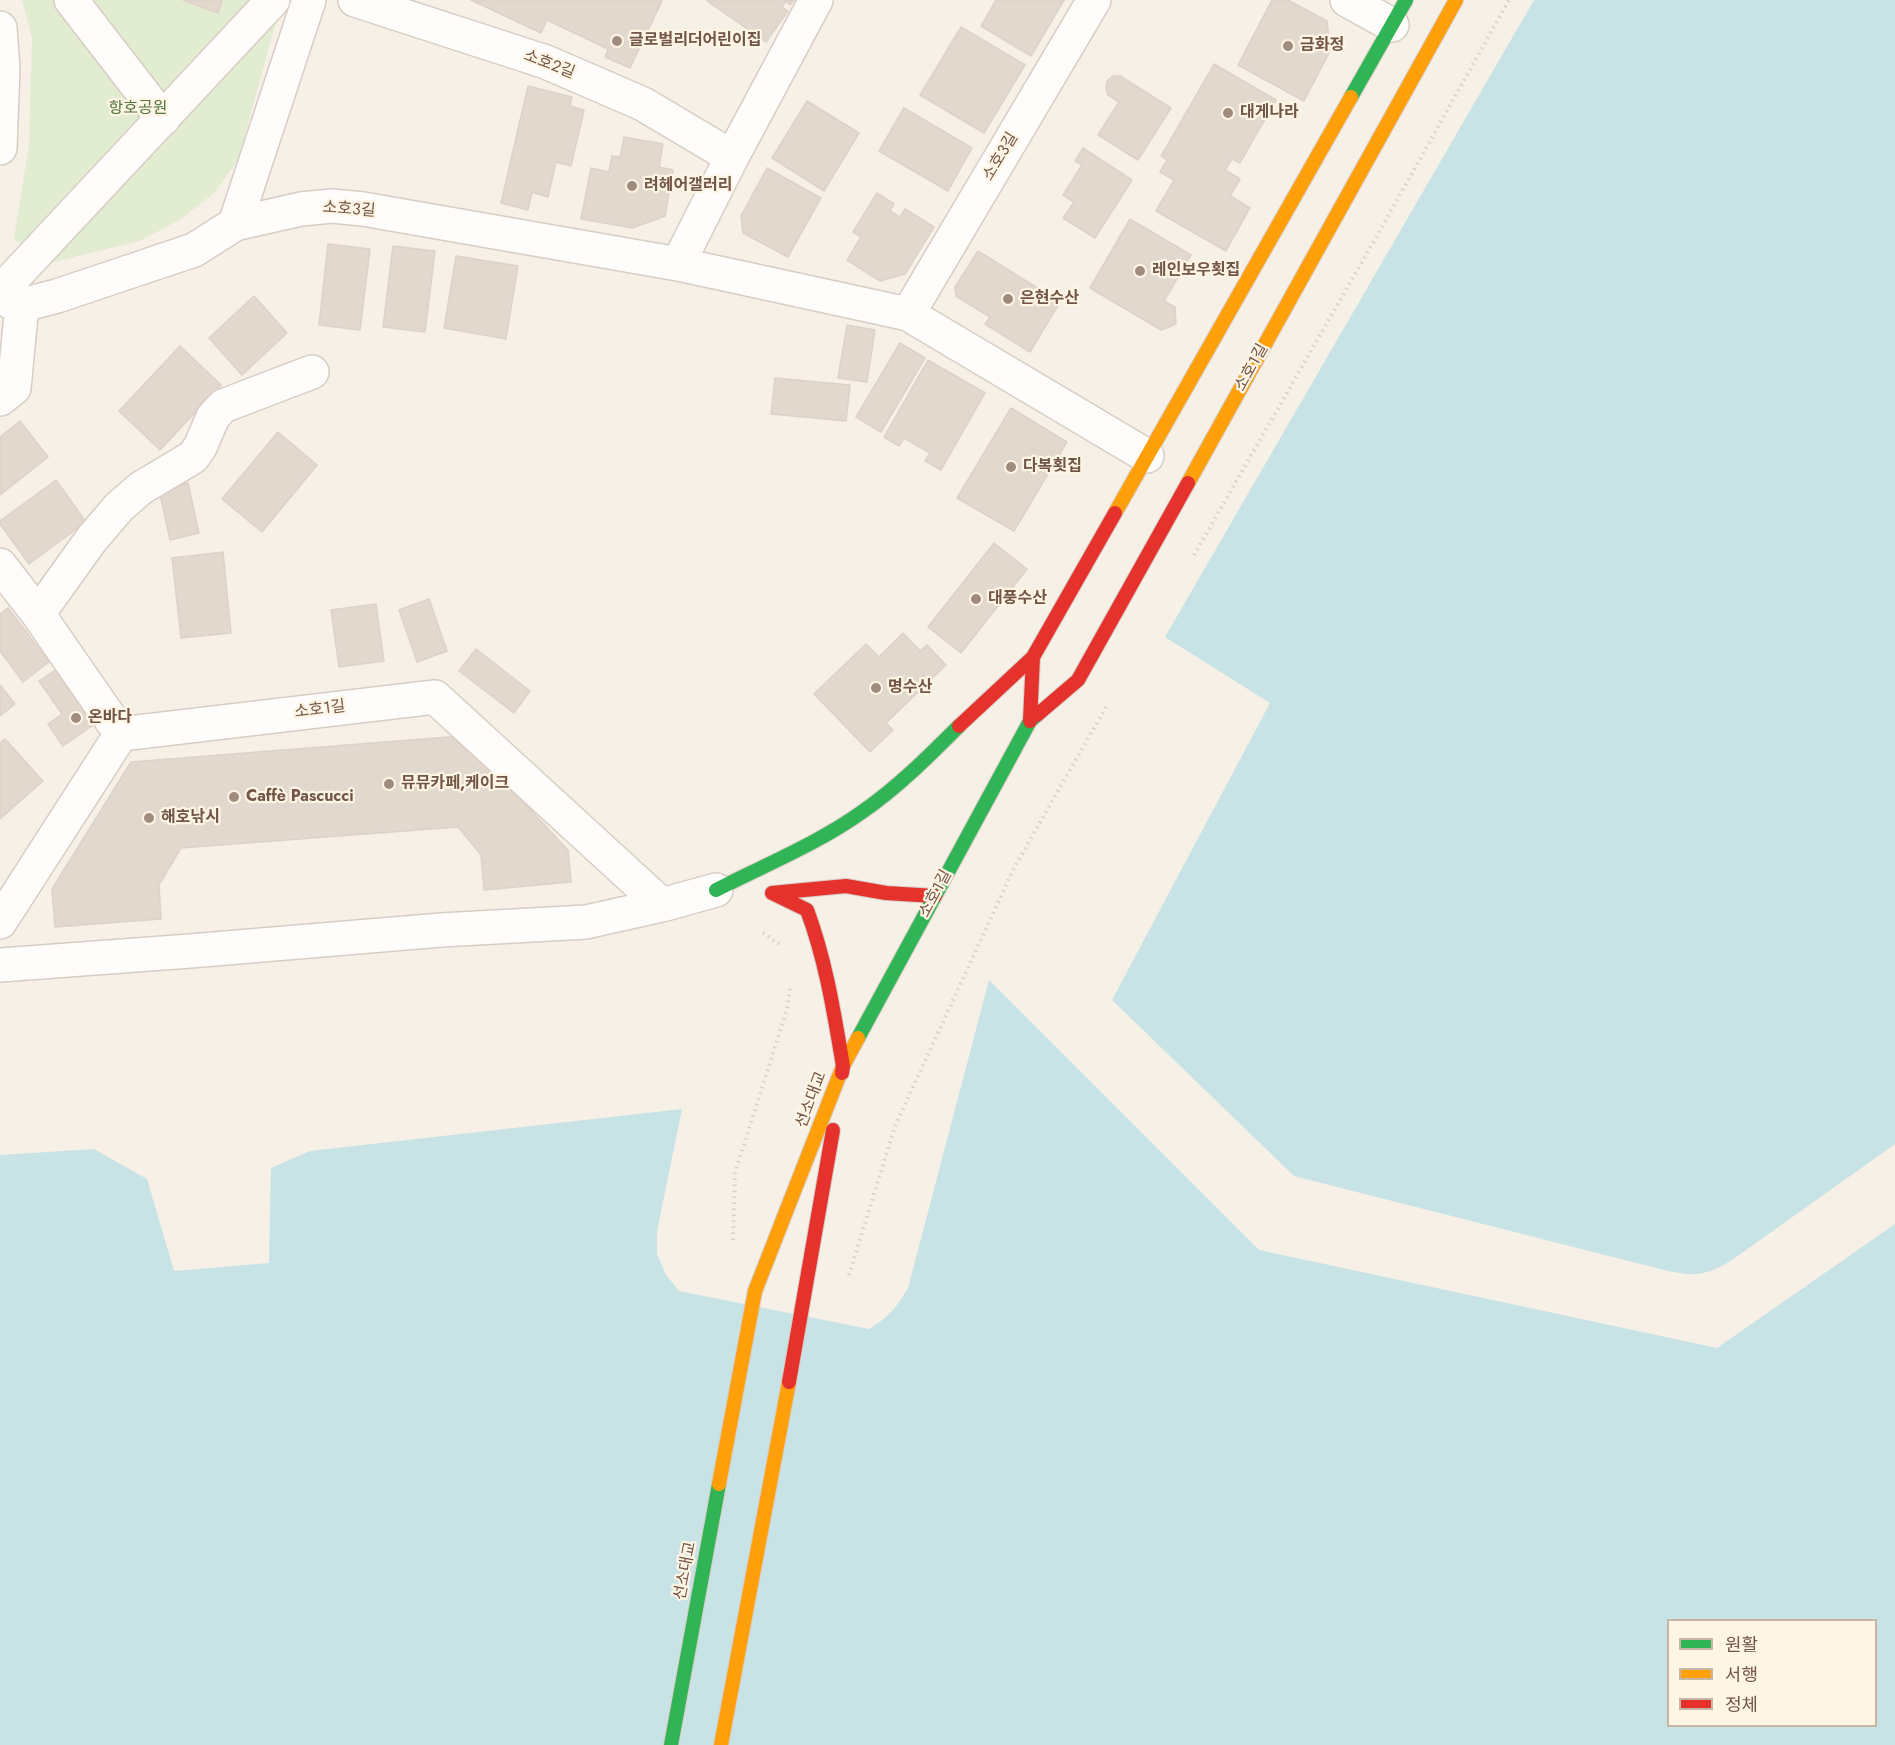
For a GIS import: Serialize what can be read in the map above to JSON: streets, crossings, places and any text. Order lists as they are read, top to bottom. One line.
{"streets":{"street":["소호2길","소호3길","소호1길","선소대교"]},"crossings":[["소호3길","소호1길"],["소호1길","선소대교"]],"parks":["항호공원"],"places":["글로벌리더어린이집","금화정","대게나라","려헤어갤러리","레인보우횟집","은현수산","다복횟집","대풍수산","명수산","온바다","뮤뮤카페,케이크","Caffè Pascucci","해호낚시"],"legend":["원활","서행","정체"]}
